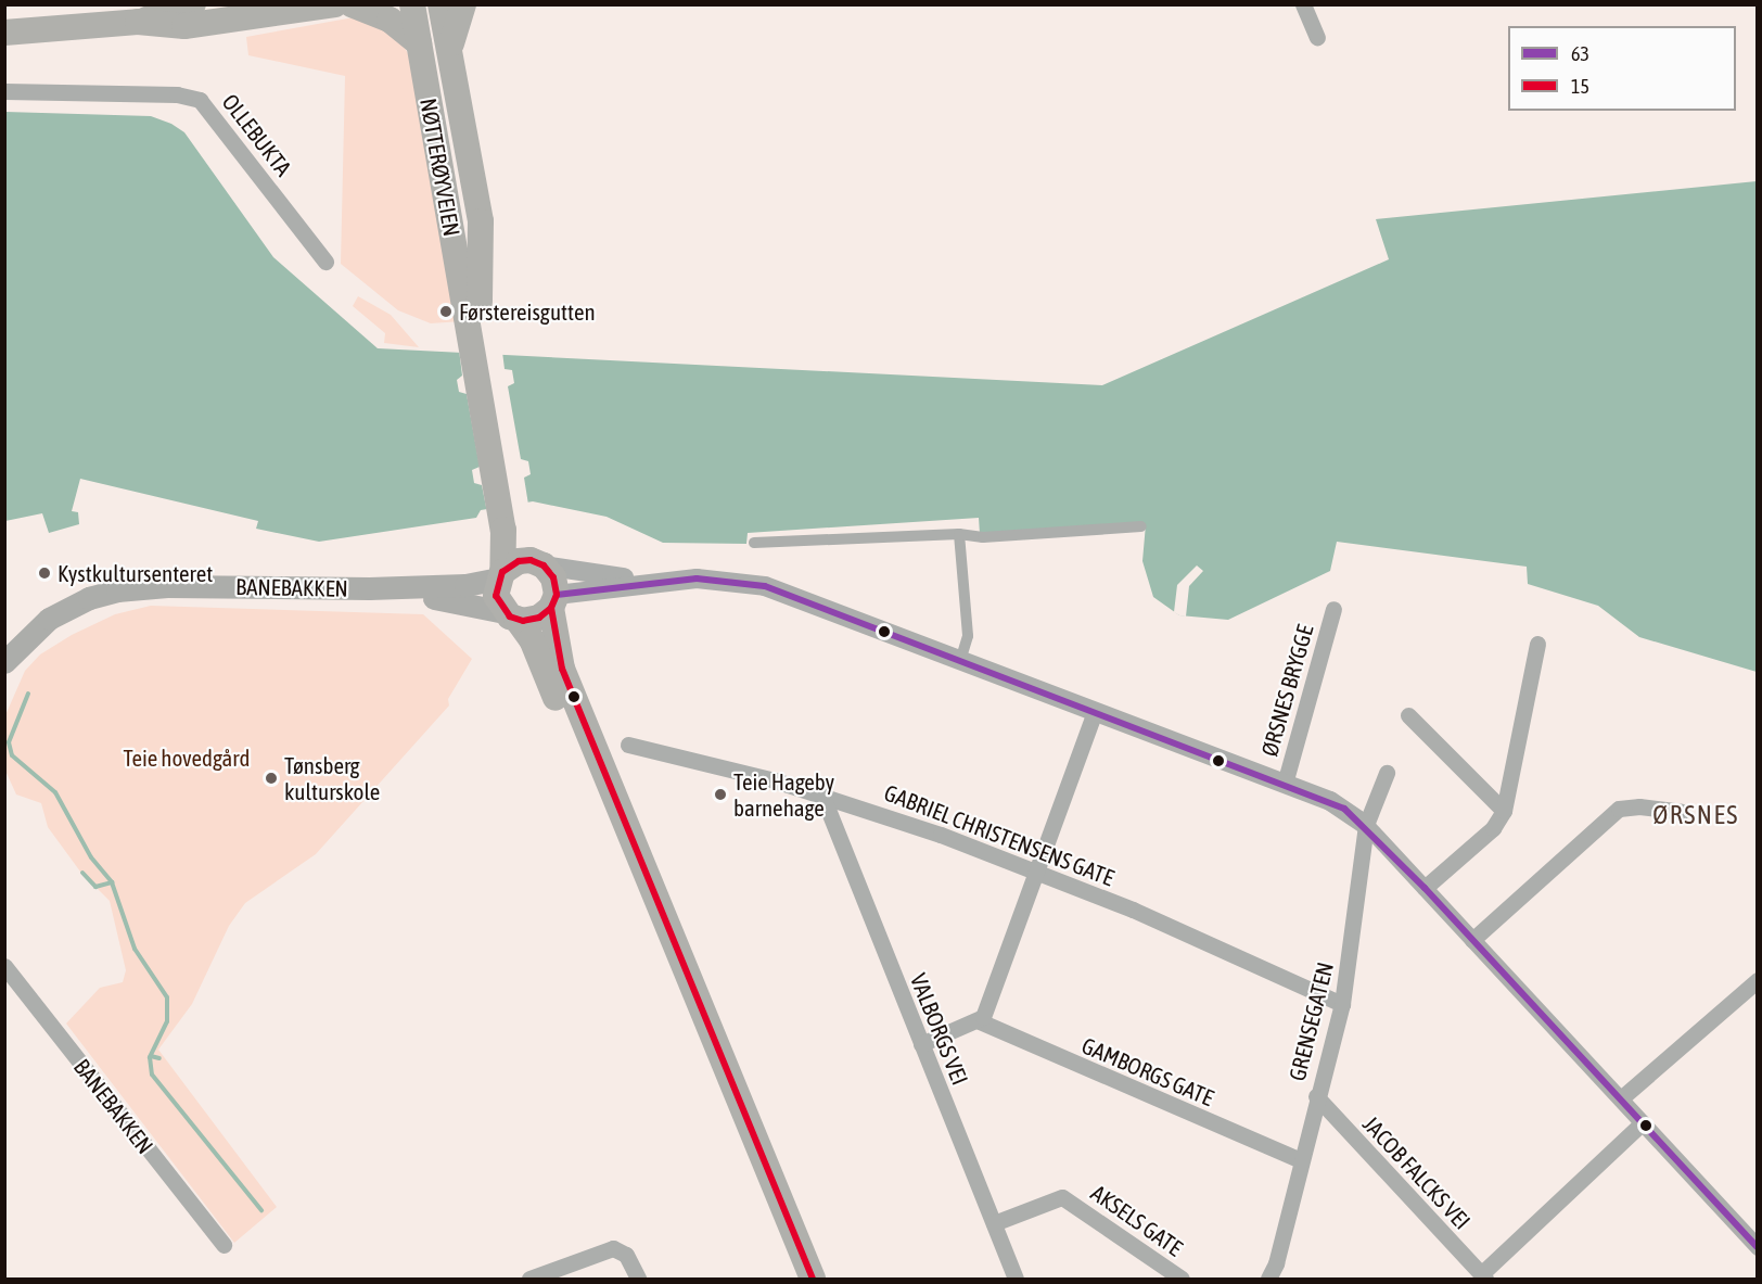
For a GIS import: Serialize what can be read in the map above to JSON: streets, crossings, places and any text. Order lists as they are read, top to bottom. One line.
{"streets":{"main road":["NØTTERØYVEIEN","BANEBAKKEN"],"street":["OLLEBUKTA","ØRSNES BRYGGE","GABRIEL CHRISTENSENS GATE","GRENSEGATEN","VALBORGS VEI","GAMBORGS GATE","JACOB FALCKS VEI","AKSELS GATE"]},"crossings":[["GABRIEL CHRISTENSENS GATE","GRENSEGATEN"],["GABRIEL CHRISTENSENS GATE","VALBORGS VEI"],["GRENSEGATEN","GAMBORGS GATE"],["GRENSEGATEN","JACOB FALCKS VEI"],["VALBORGS VEI","AKSELS GATE"]],"districts":["ØRSNES"],"parks":["Teie hovedgård"],"places":["Førstereisgutten","Kystkultursenteret","Tønsberg kulturskole","Teie Hageby barnehage"],"lines":["transit line 15","transit line 63"],"legend":["63","15"]}
